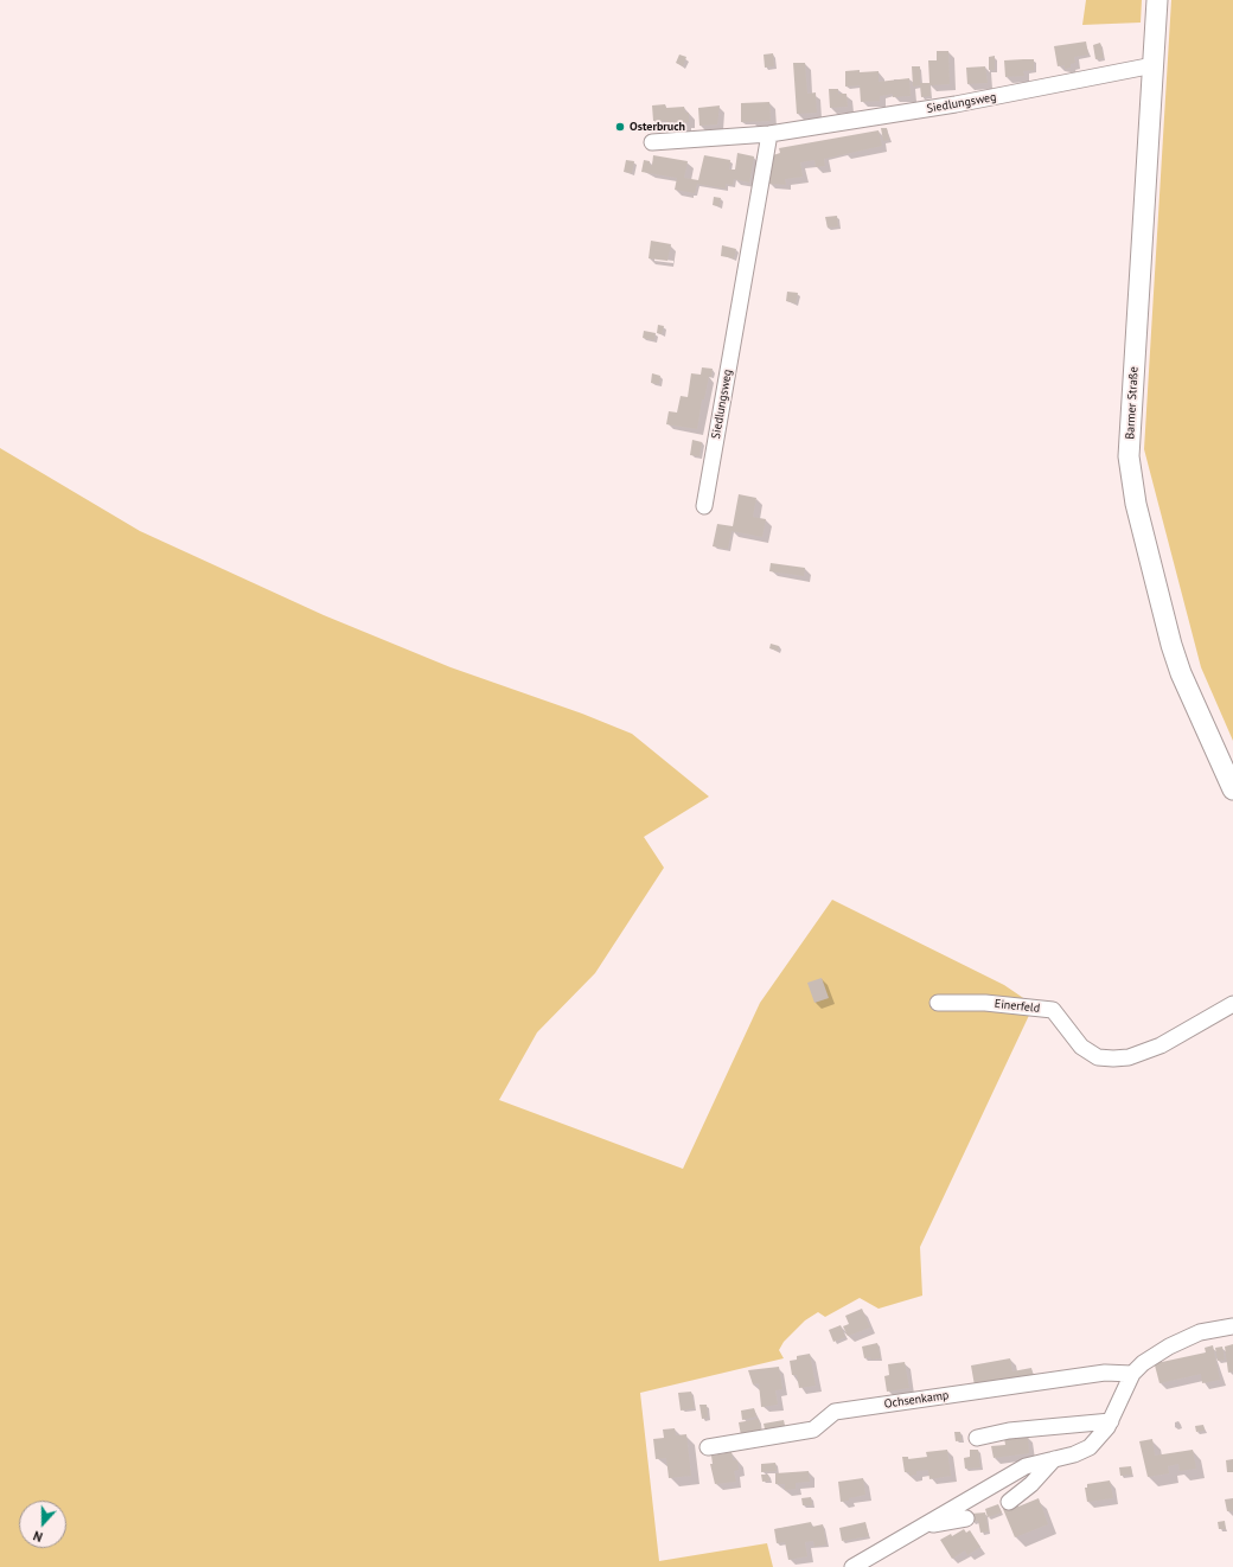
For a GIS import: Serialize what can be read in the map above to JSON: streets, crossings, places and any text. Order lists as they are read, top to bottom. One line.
{"streets":{"main road":["Barmer Straße"],"street":["Siedlungsweg","Einerfeld","Ochsenkamp"]},"crossings":[["Siedlungsweg","Barmer Straße"]],"places":["Osterbruch"],"north":"bottom"}
